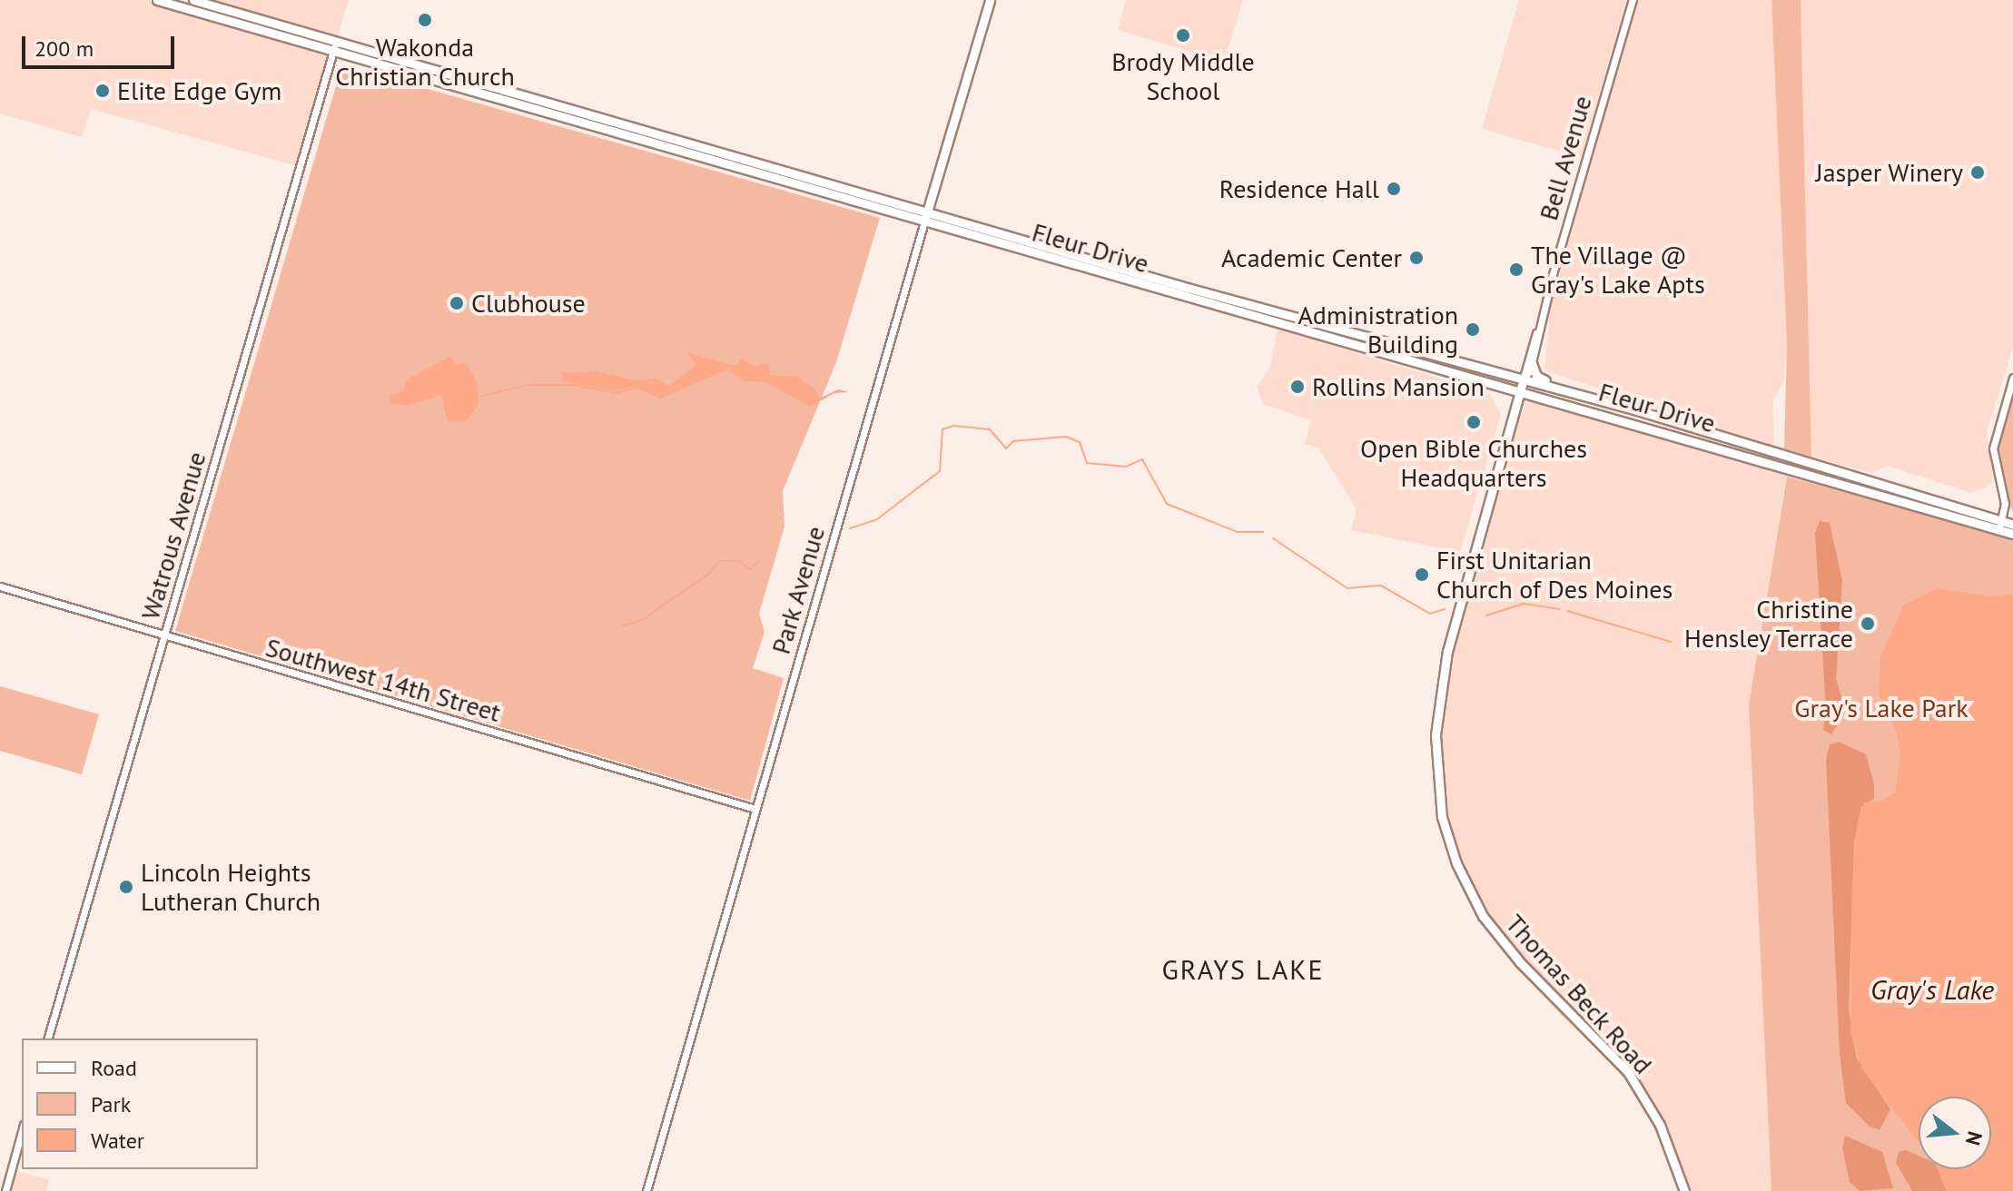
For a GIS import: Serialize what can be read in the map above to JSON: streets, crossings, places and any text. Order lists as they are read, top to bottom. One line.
{"streets":{"main road":["Bell Avenue","Fleur Drive","Park Avenue","Thomas Beck Road"],"street":["Watrous Avenue","Southwest 14th Street"]},"crossings":[["Bell Avenue","Fleur Drive"],["Bell Avenue","Thomas Beck Road"],["Fleur Drive","Watrous Avenue"],["Fleur Drive","Park Avenue"],["Watrous Avenue","Southwest 14th Street"],["Park Avenue","Southwest 14th Street"]],"districts":["GRAYS LAKE"],"water":["Gray's Lake"],"parks":["Gray's Lake Park"],"places":["Wakonda Christian Church","Brody Middle School","Elite Edge Gym","Jasper Winery","Residence Hall","Academic Center","The Village @ Gray's Lake Apts","Clubhouse","Administration Building","Rollins Mansion","Open Bible Churches Headquarters","First Unitarian Church of Des Moines","Christine Hensley Terrace","Lincoln Heights Lutheran Church"],"legend":["Road","Park","Water"],"scale_bar":"200 m","north":"right"}
